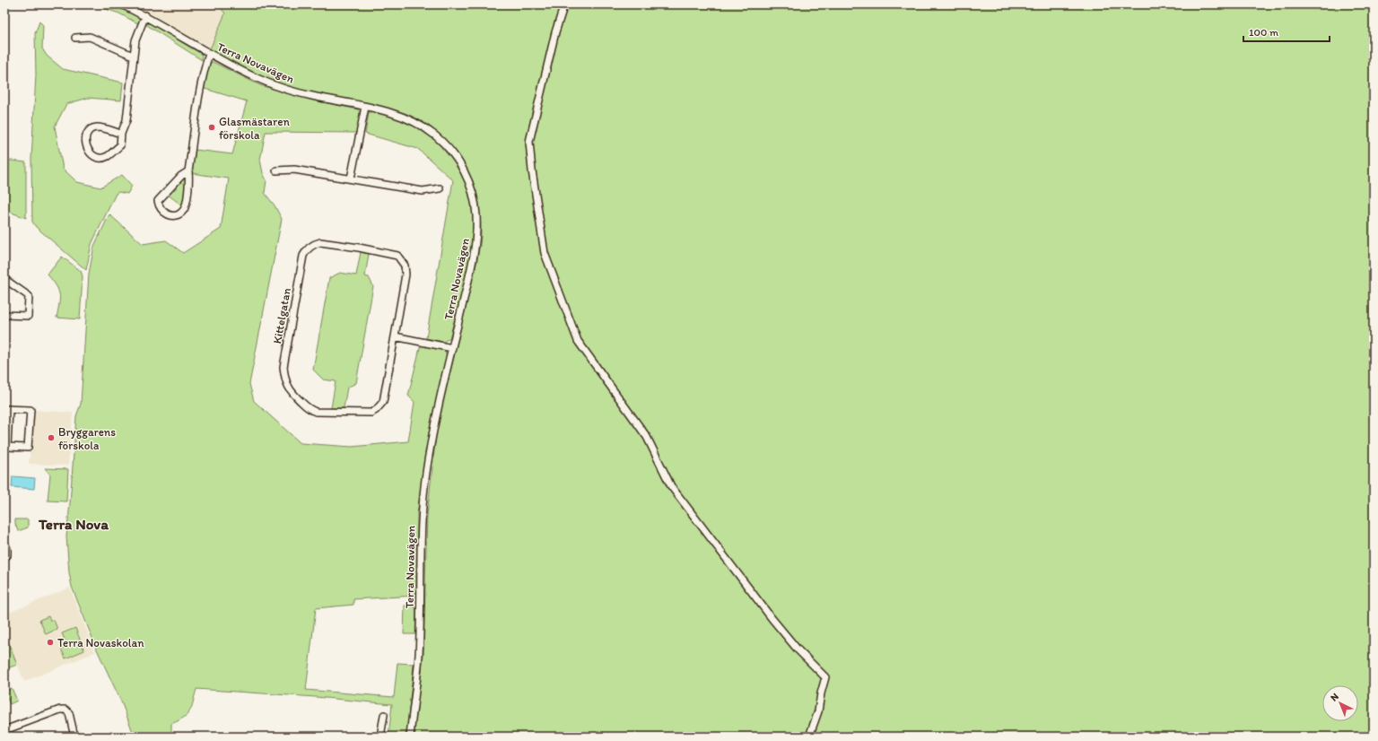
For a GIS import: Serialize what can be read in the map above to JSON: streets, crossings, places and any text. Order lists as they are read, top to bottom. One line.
{"streets":{"street":["Terra Novavägen","Kittelgatan"]},"districts":["Terra Nova"],"places":["Glasmästaren förskola","Bryggarens förskola","Terra Novaskolan"],"scale_bar":"100 m","north":"top left"}
